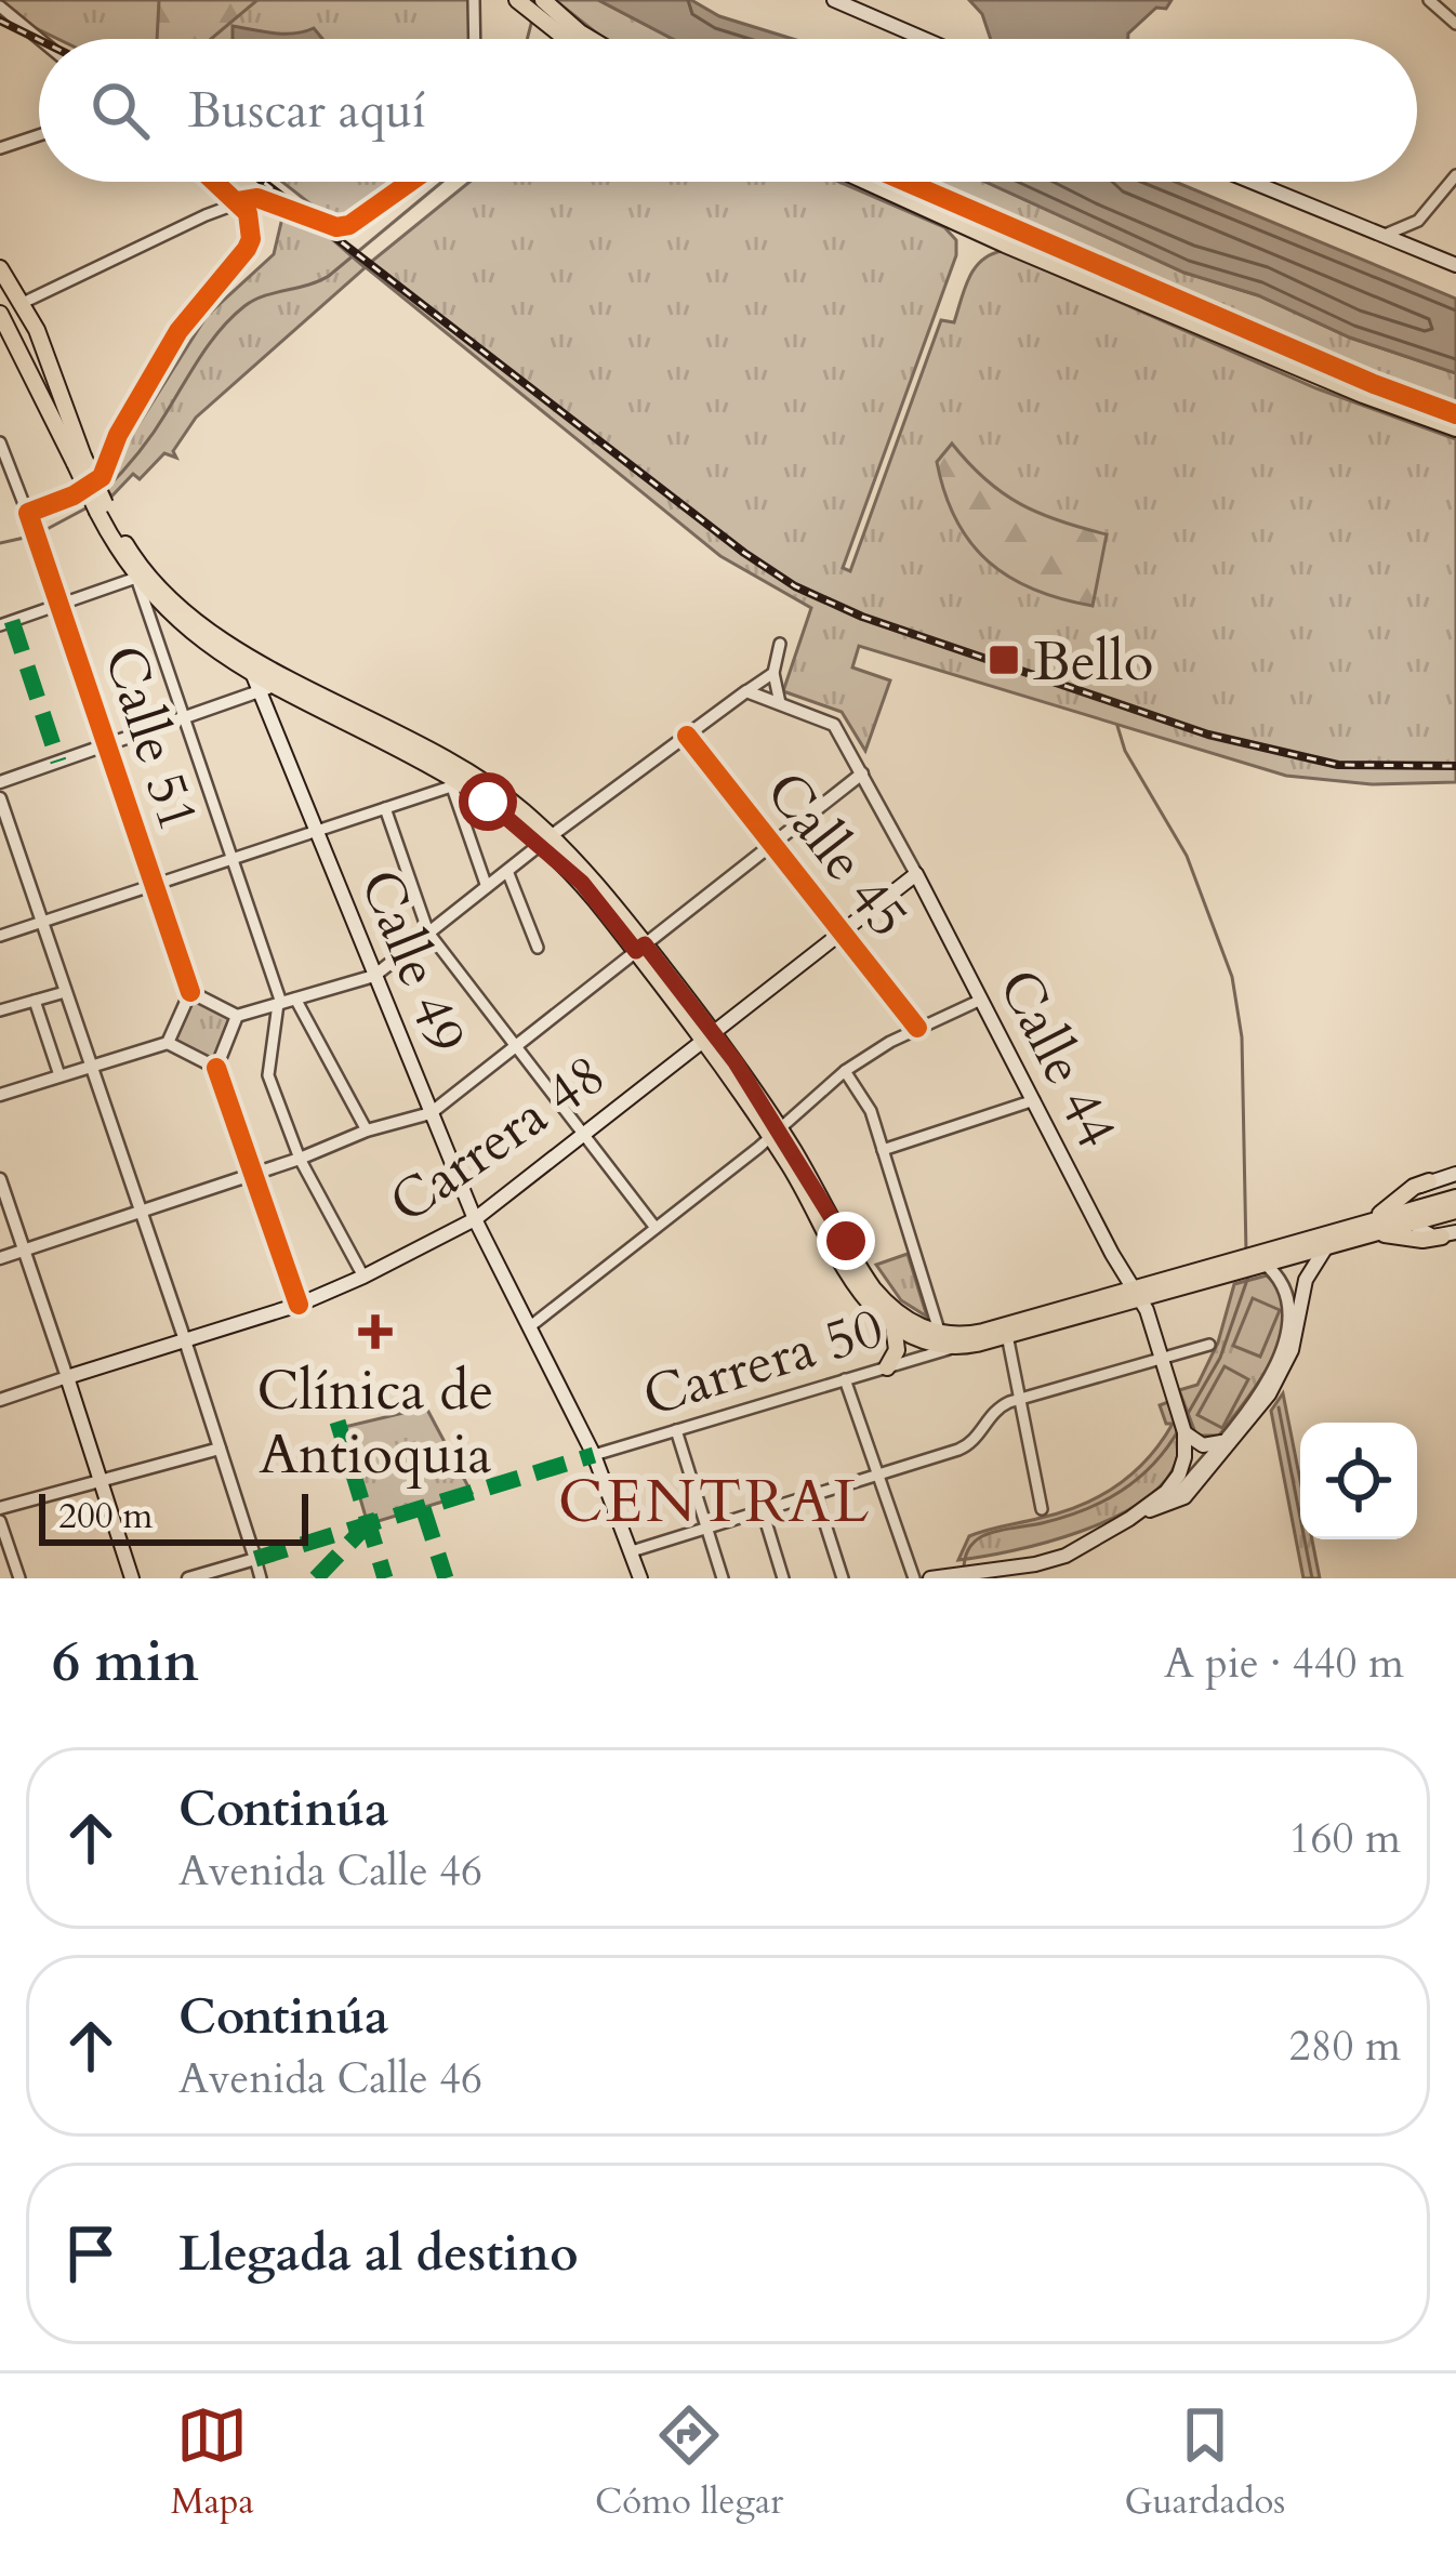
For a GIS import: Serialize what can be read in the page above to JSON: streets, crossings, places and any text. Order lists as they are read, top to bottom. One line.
{"streets":{"main road":["Calle 49","Calle 44","Carrera 48"],"street":["Calle 51","Calle 45","Carrera 50"]},"crossings":[["Calle 45","Carrera 48"],["Calle 49","Carrera 48"],["Calle 49","Carrera 50"],["Calle 44","Carrera 48"]],"districts":["CENTRAL"],"places":{"transit":["Bello"],"health":["Clínica de Antioquia"]},"scale_bar":"200 m","page":{"search":"Buscar aquí","scale":"200 m","heading":["6 min","A pie · 440 m"],"list":[["Continúa","Avenida Calle 46","160 m"],["Continúa","Avenida Calle 46","280 m"],"Llegada al destino"],"nav":["Mapa","Cómo llegar","Guardados"]}}
